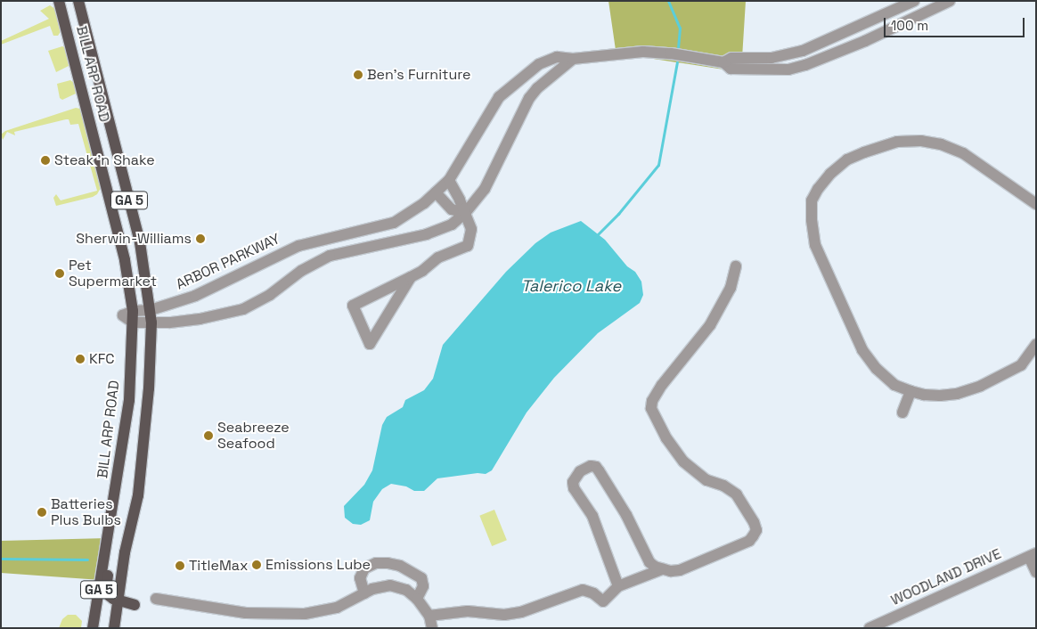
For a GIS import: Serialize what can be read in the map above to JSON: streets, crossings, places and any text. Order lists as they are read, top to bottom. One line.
{"streets":{"main road":["BILL ARP ROAD","GA 5"],"street":["ARBOR PARKWAY","WOODLAND DRIVE"]},"crossings":[["BILL ARP ROAD","ARBOR PARKWAY"]],"water":["Talerico Lake"],"places":["Ben's Furniture","Steak 'n Shake","Sherwin-Williams","Pet Supermarket","KFC","Seabreeze Seafood","Batteries Plus Bulbs","Emissions Lube","TitleMax"],"scale_bar":"100 m"}
